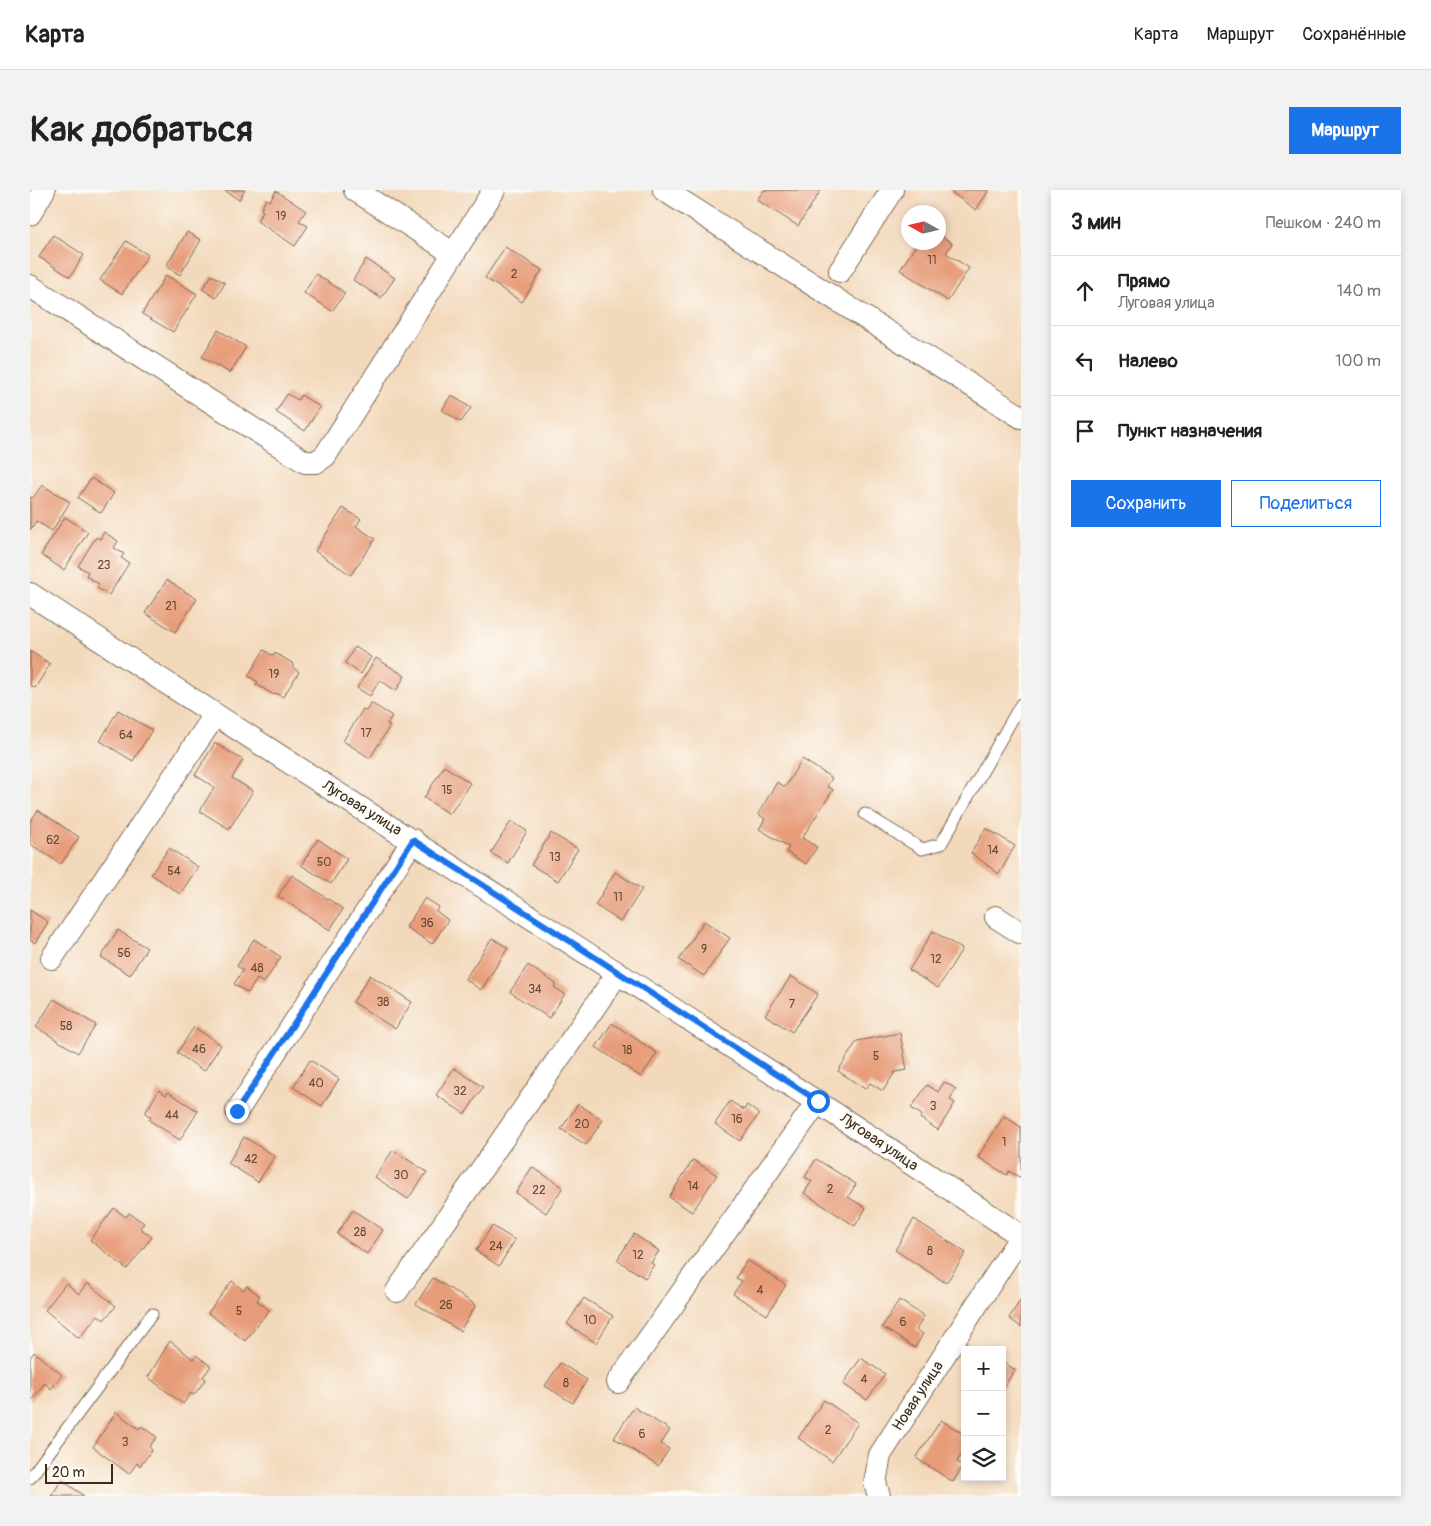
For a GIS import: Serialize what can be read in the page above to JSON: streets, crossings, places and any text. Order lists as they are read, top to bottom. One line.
{"streets":{"street":["Луговая улица","Новая улица"]},"crossings":[["Луговая улица","Новая улица"]],"house_numbers":["19","11","2","23","21","19","17","64","15","62","14","13","50","54","11","36","9","56","12","48","34","38","7","58","46","18","5","40","32","3","44","16","20","1","42","30","14","2","22","28","24","8","12","4","26","5","10","6","4","8","2","6","3"],"scale_bar":"20 m","north":"left","page":{"header":"Карта","nav":["Карта","Маршрут","Сохранённые"],"buttons":["Маршрут",["Сохранить","Поделиться"]],"title":"Как добраться","heading":["3 мин","Пешком · 240 m"],"list":[["Прямо","Луговая улица","140 m"],["Налево","100 m"],"Пункт назначения"],"map_buttons":["+","−"],"scale":"20 m"}}
